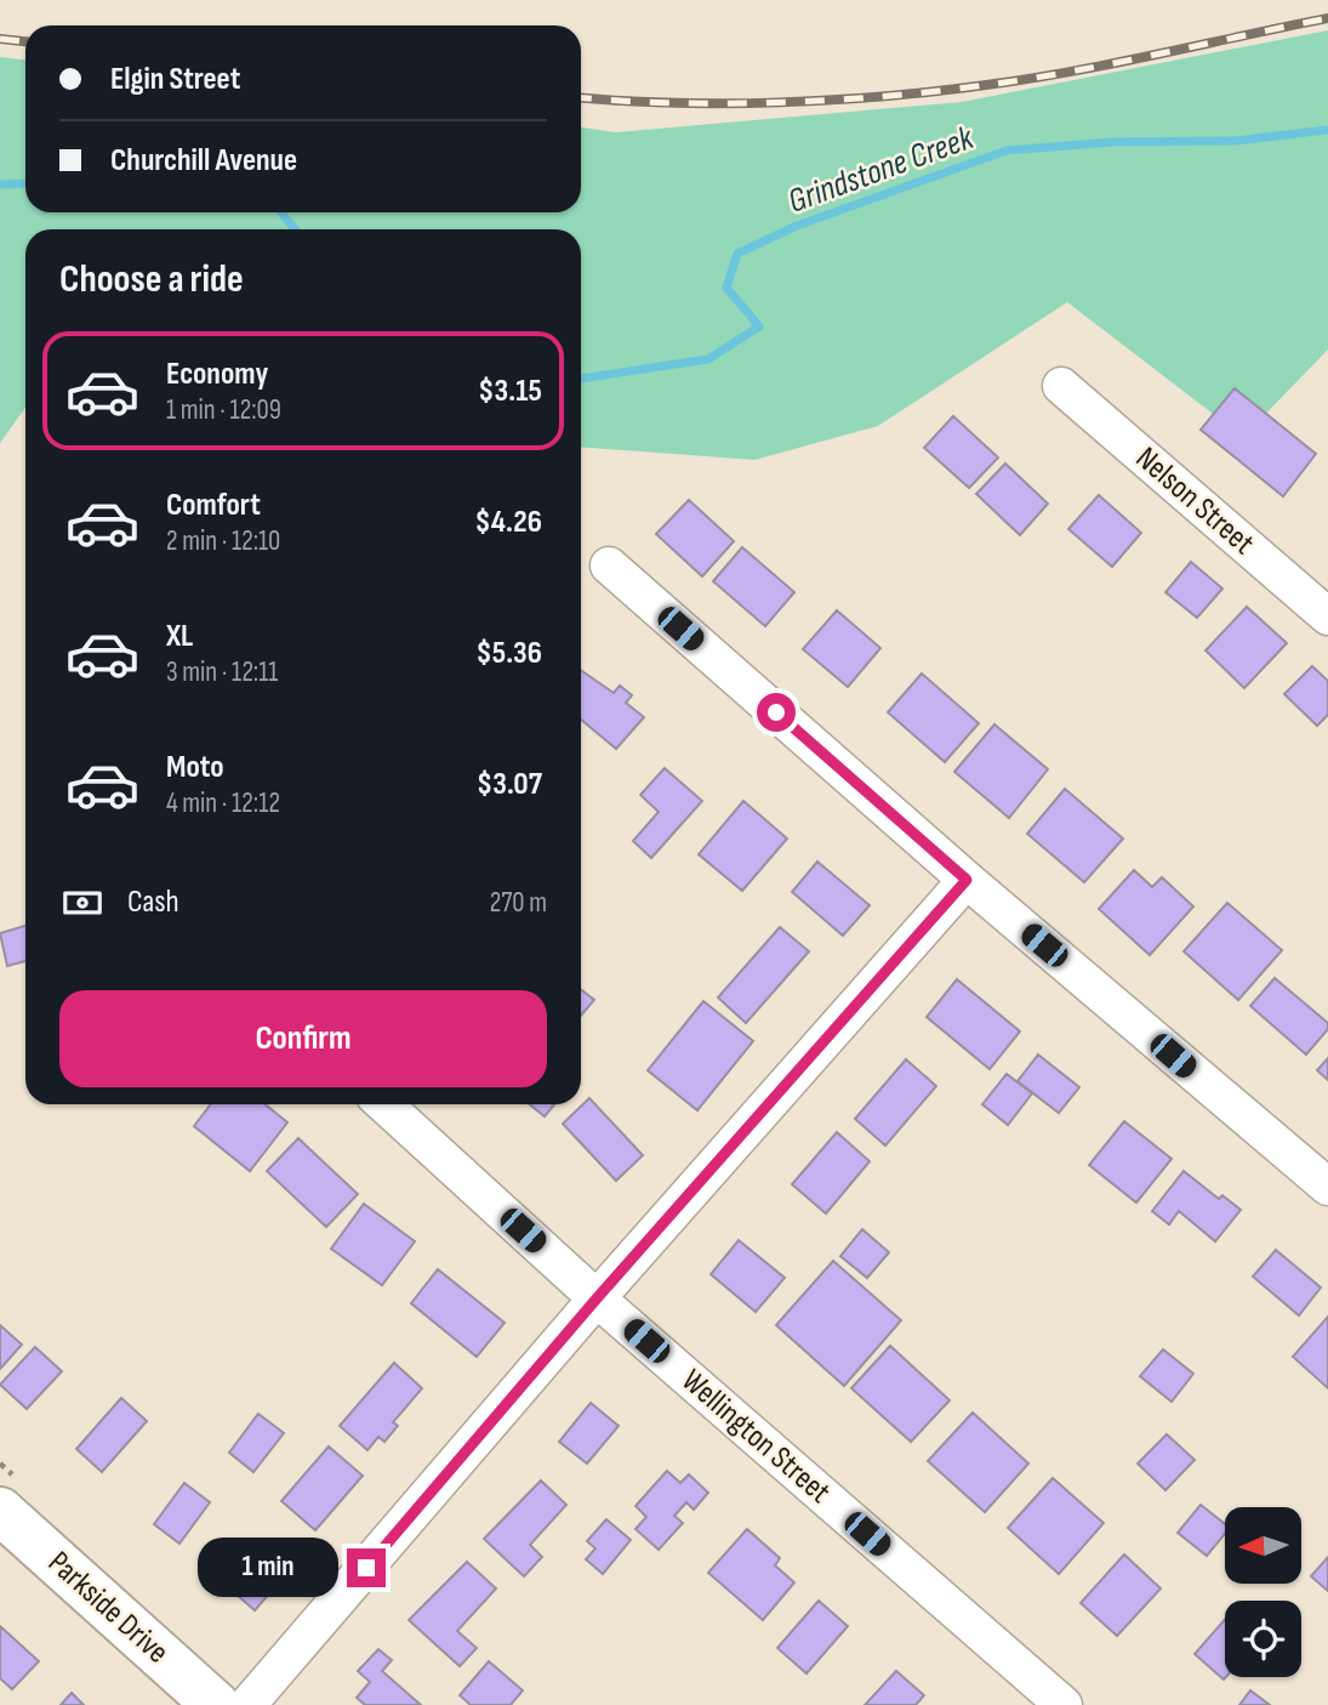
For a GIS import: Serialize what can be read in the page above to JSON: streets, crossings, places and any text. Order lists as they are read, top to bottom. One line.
{"streets":{"main road":["Parkside Drive"],"street":["Nelson Street","Wellington Street"]},"water":["Grindstone Creek"],"north":"left","page":{"banner":["Elgin Street","Churchill Avenue"],"heading":"Choose a ride","list":[{"name":"Economy","note":"1 min · 12:09","value":"$3.15"},{"name":"Comfort","note":"2 min · 12:10","value":"$4.26"},{"name":"XL","note":"3 min · 12:11","value":"$5.36"},{"name":"Moto","note":"4 min · 12:12","value":"$3.07"}],"pay":["Cash","270 m"],"buttons":"Confirm","bubble":"1 min"}}
